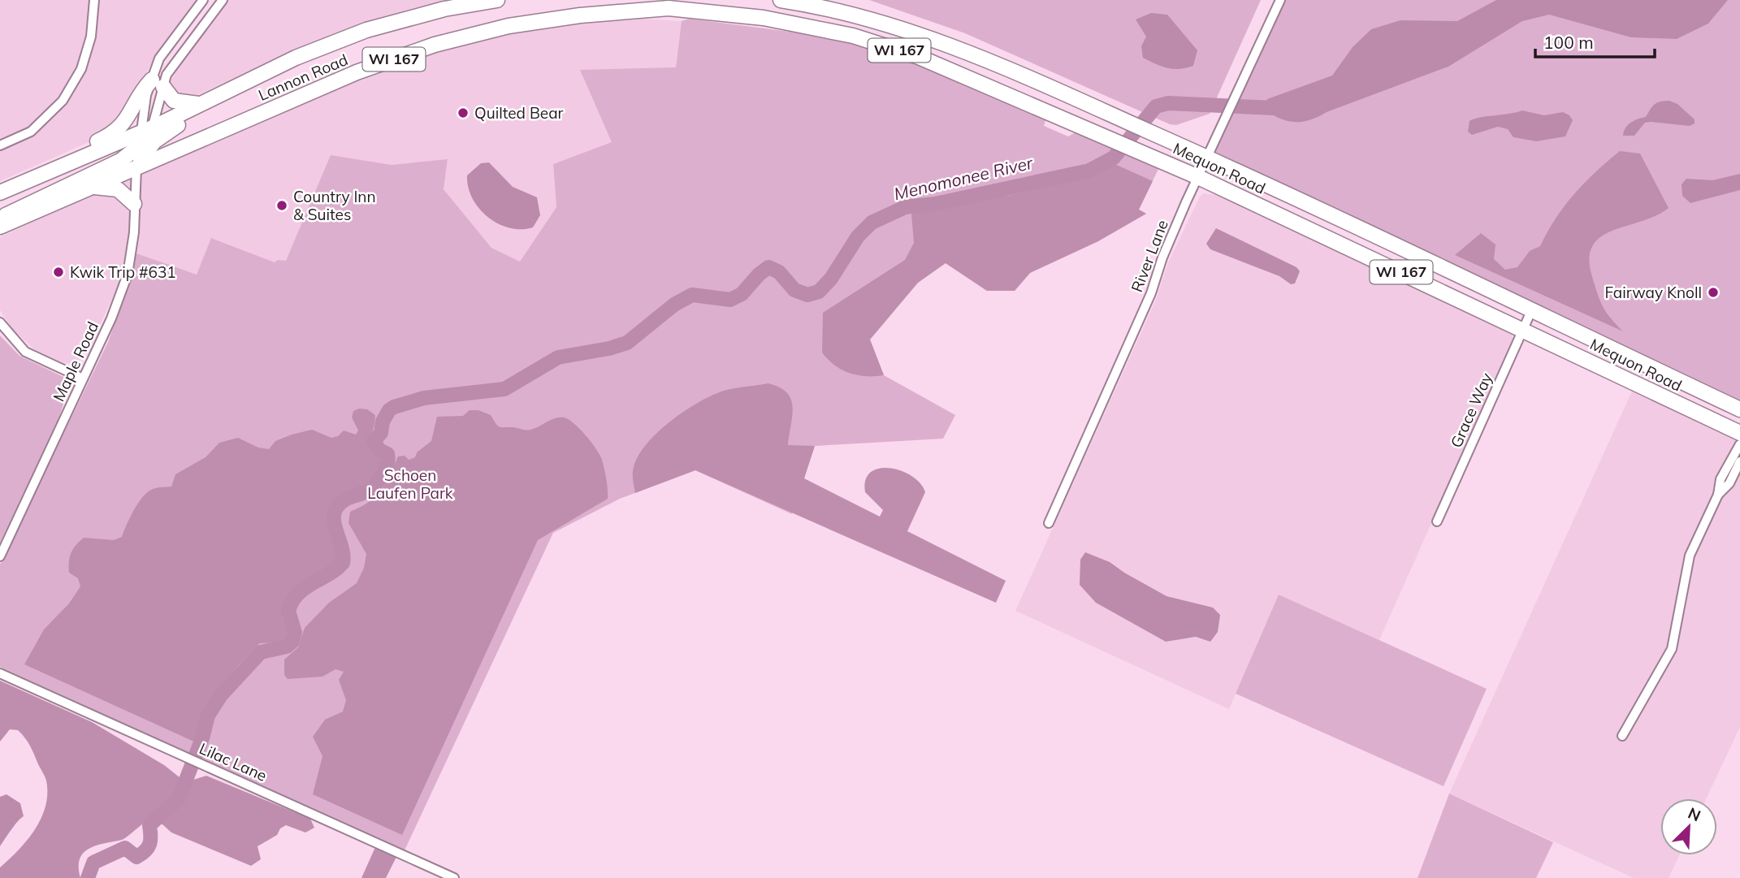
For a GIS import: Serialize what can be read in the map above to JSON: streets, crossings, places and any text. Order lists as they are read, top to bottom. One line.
{"streets":{"main road":["WI 167","Lannon Road","Mequon Road"],"street":["River Lane","Maple Road","Grace Way","Lilac Lane"]},"crossings":[["Lannon Road","Mequon Road"],["Lannon Road","Maple Road"],["Mequon Road","River Lane"],["Mequon Road","Grace Way"]],"water":["Menomonee River"],"parks":["Schoen Laufen Park"],"places":["Quilted Bear","Country Inn & Suites","Kwik Trip #631","Fairway Knoll"],"scale_bar":"100 m","north":"top right"}
